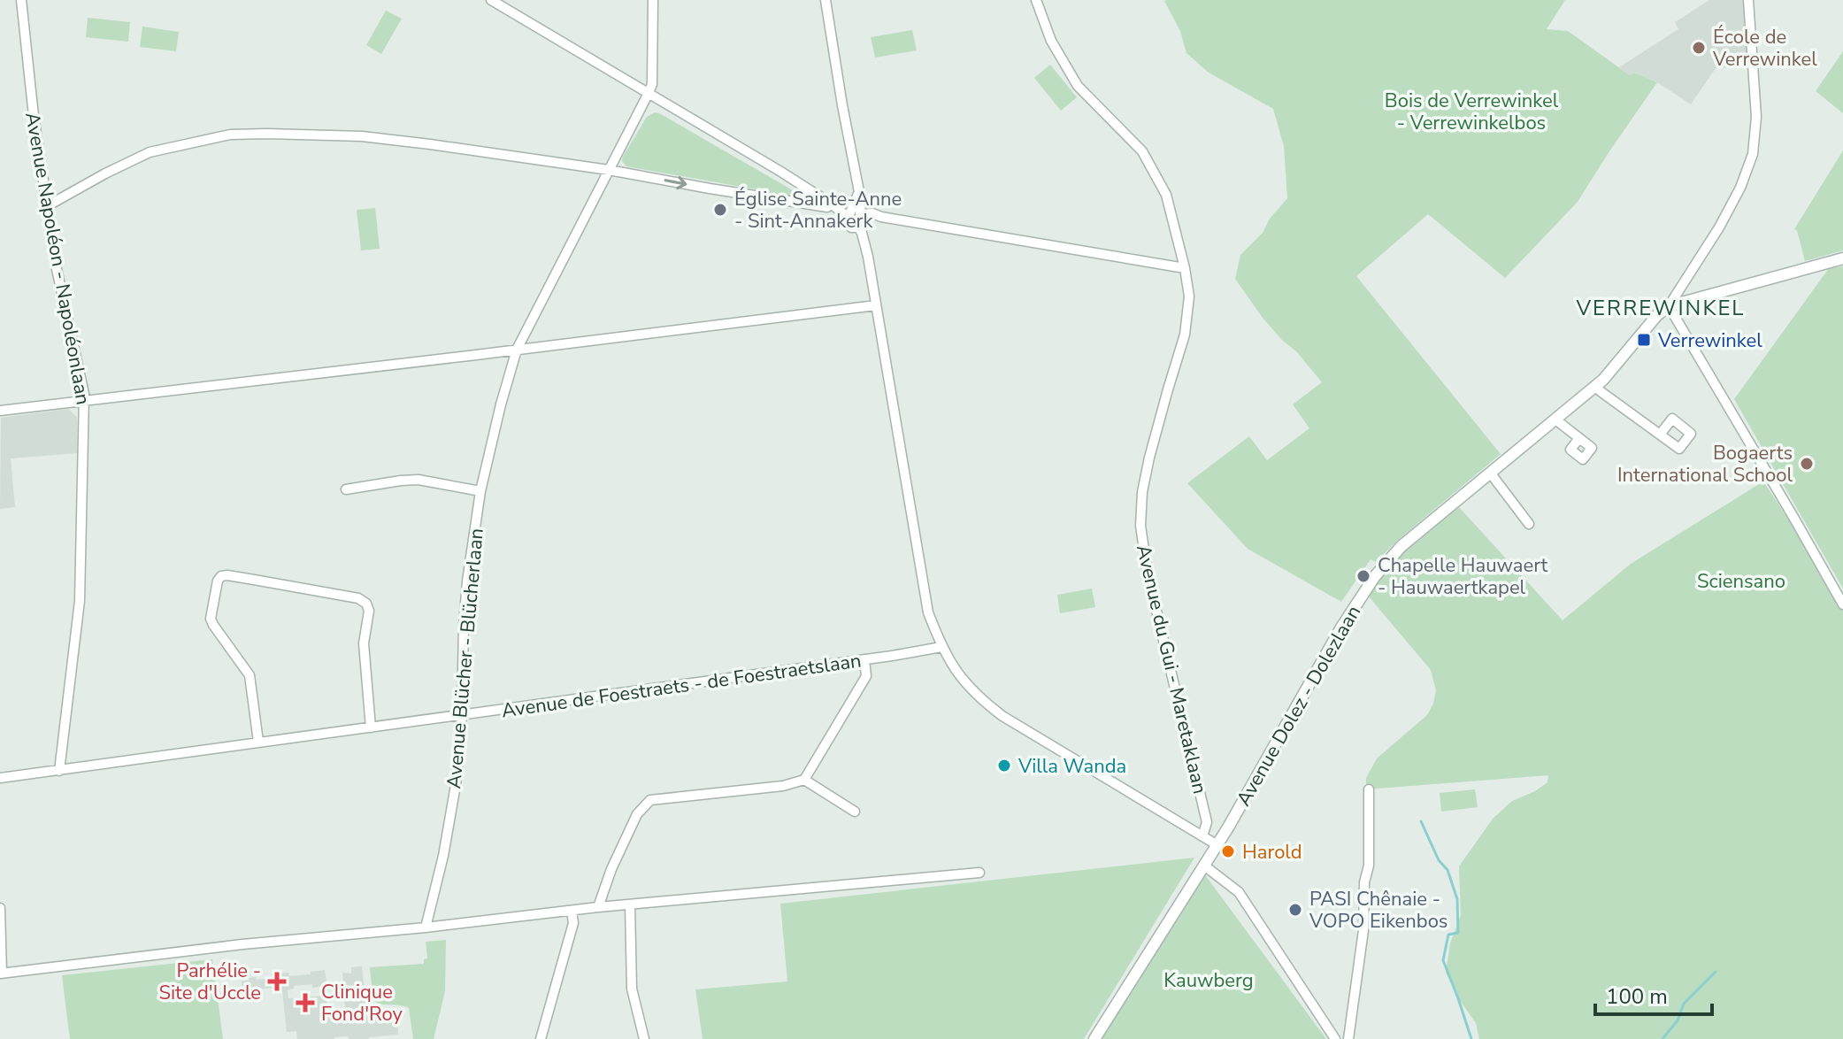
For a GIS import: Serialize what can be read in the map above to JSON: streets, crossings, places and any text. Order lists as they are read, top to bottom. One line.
{"streets":{"street":["Avenue Napoléon - Napoléonlaan","Avenue Blücher - Blücherlaan","Avenue du Gui - Maretaklaan","Avenue de Foestraets - de Foestraetslaan","Avenue Dolez - Dolezlaan"]},"crossings":[["Avenue Napoléon - Napoléonlaan","Avenue de Foestraets - de Foestraetslaan"],["Avenue Blücher - Blücherlaan","Avenue de Foestraets - de Foestraetslaan"]],"districts":["VERREWINKEL"],"parks":["Bois de Verrewinkel - Verrewinkelbos","Sciensano","Kauwberg"],"places":{"other":["École de Verrewinkel","Église Sainte-Anne - Sint-Annakerk","Bogaerts International School","Chapelle Hauwaert - Hauwaertkapel","Villa Wanda","Harold","PASI Chênaie - VOPO Eikenbos"],"transit":["Verrewinkel"],"health":["Parhélie - Site d'Uccle","Clinique Fond'Roy"]},"scale_bar":"100 m"}
